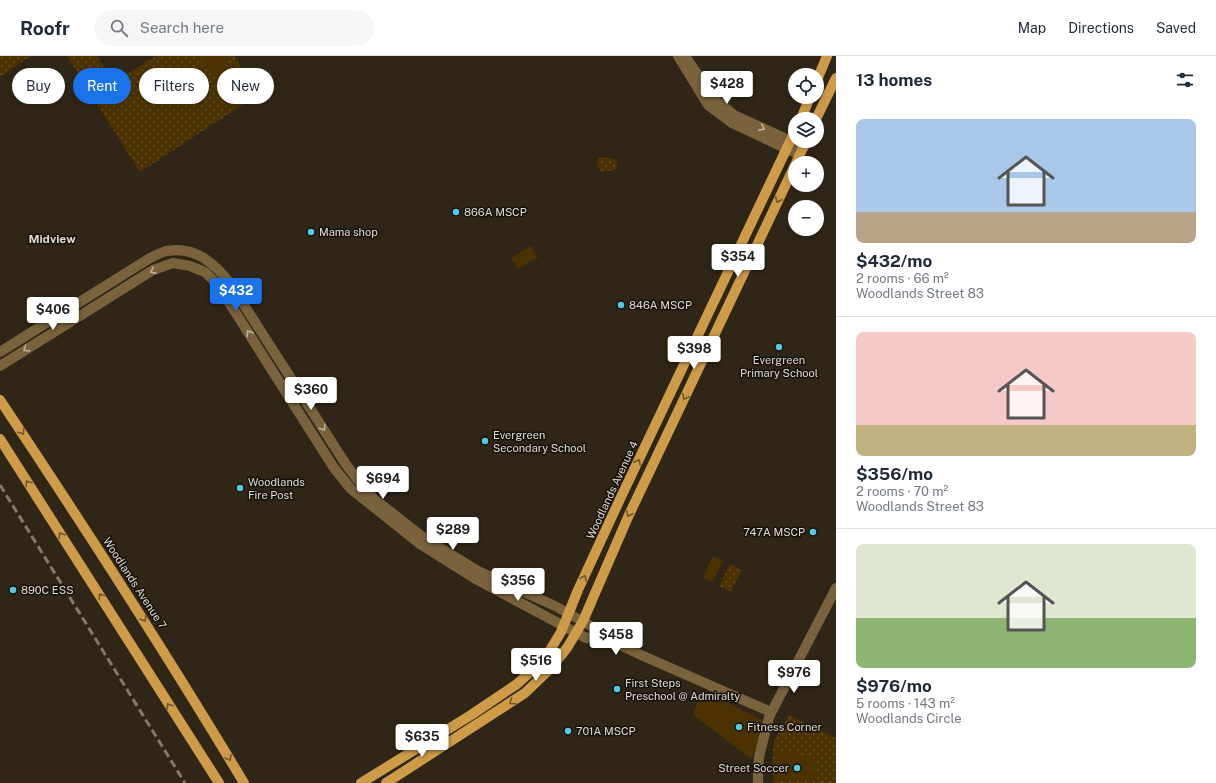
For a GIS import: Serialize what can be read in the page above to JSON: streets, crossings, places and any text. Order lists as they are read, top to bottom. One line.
{"streets":{"main road":["Woodlands Avenue 4","Woodlands Avenue 7"]},"districts":["Midview"],"places":["866A MSCP","Mama shop","846A MSCP","Evergreen Primary School","Evergreen Secondary School","Woodlands Fire Post","747A MSCP","890C ESS","First Steps Preschool @ Admiralty","Fitness Corner","701A MSCP","Street Soccer"],"page":{"header":"Roofr","search":"Search here","nav":["Map","Directions","Saved"],"heading":"13 homes","map_buttons":["+","−"],"chip":["Buy","Rent","Filters","New"],"price":["$428","$354","$432","$406","$398","$360","$694","$289","$356","$458","$516","$976","$635"],"list":[{"name":"$432/mo","note":"2 rooms · 66 m² · Woodlands Street 83"},{"name":"$356/mo","note":"2 rooms · 70 m² · Woodlands Street 83"},{"name":"$976/mo","note":"5 rooms · 143 m² · Woodlands Circle"}]}}
